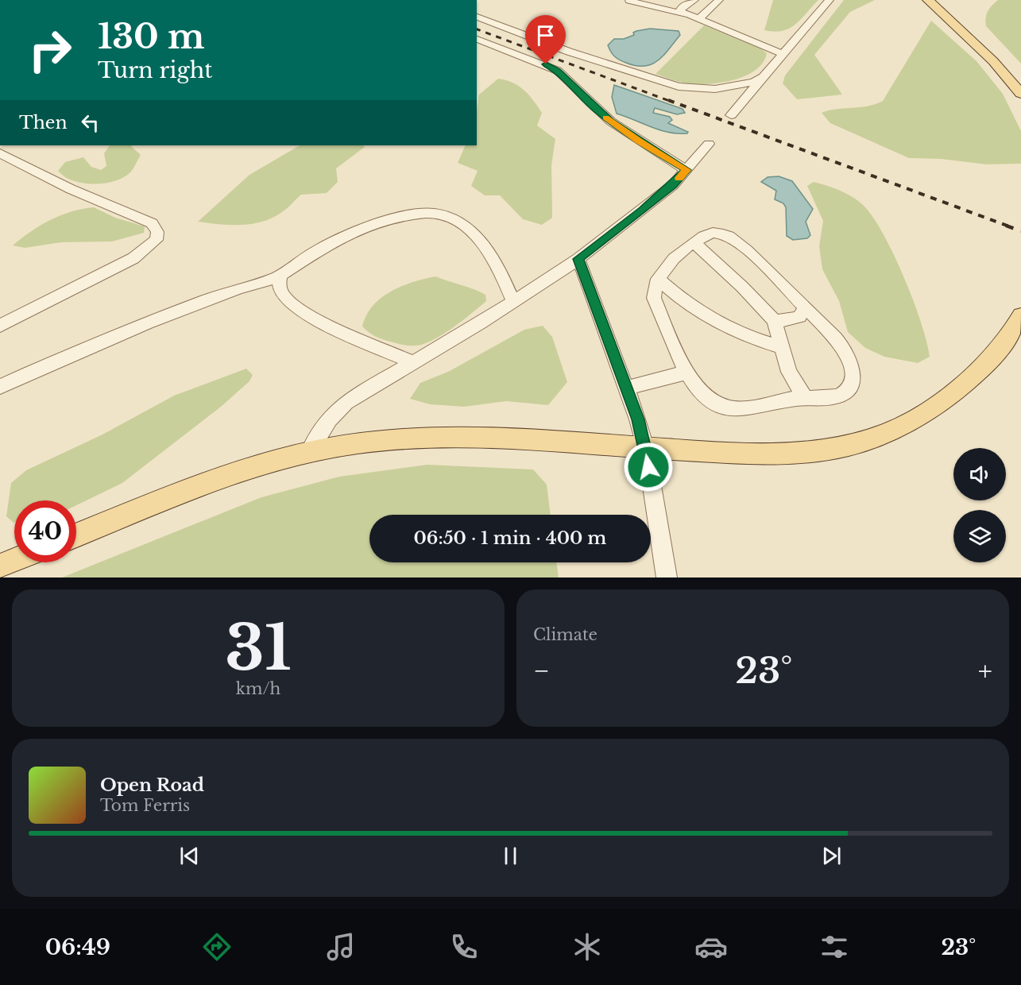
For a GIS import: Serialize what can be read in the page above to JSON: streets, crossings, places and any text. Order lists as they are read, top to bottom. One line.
{"page":{"turn":["130 m","Turn right"],"then":"Then","limit":"40","trip":"06:50 · 1 min · 400 m","tile":[["31","km/h"],"Climate"],"heat":["−","23°","+"],"song":["Open Road","Tom Ferris"],"tabs":["06:49","23°"]}}
